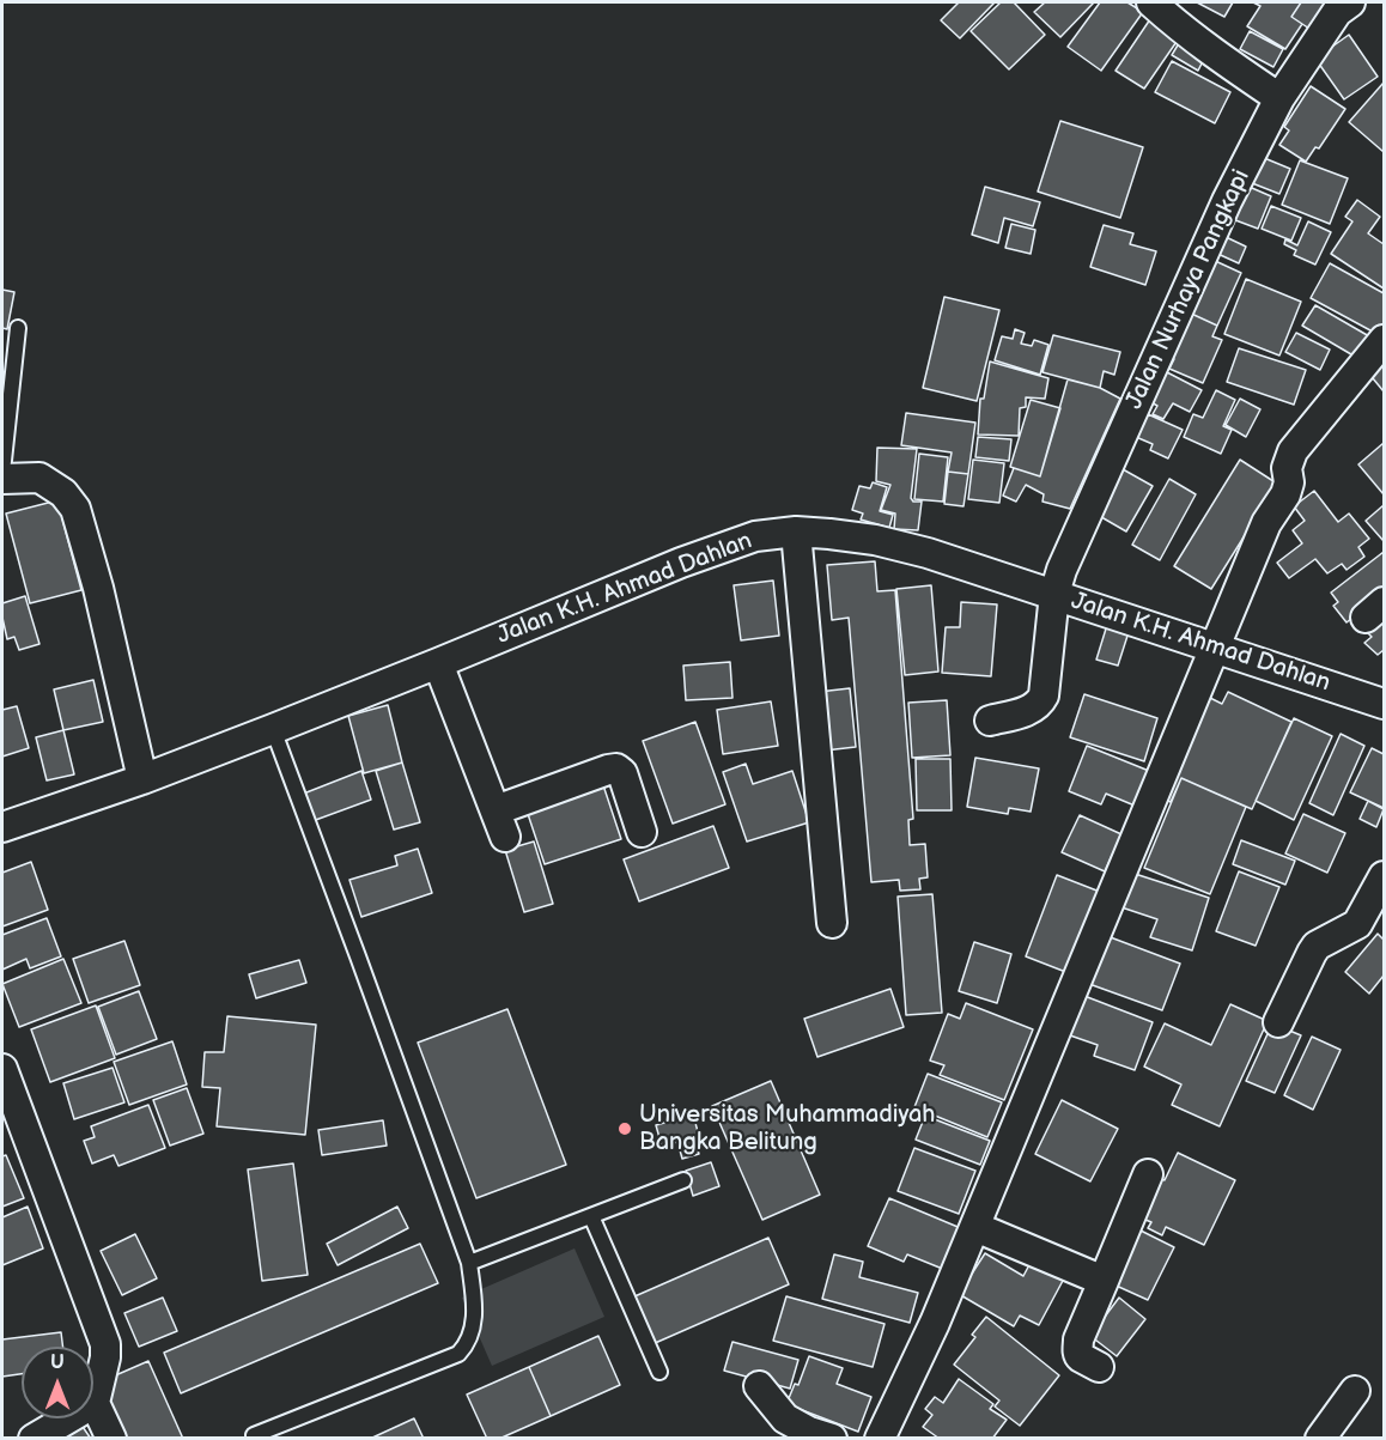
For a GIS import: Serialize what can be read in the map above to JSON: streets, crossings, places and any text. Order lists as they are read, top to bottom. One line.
{"streets":{"street":["Jalan Nurhaya Pangkapi","Jalan K.H. Ahmad Dahlan"]},"crossings":[["Jalan Nurhaya Pangkapi","Jalan K.H. Ahmad Dahlan"]],"places":["Universitas Muhammadiyah Bangka Belitung"],"north":"top"}
